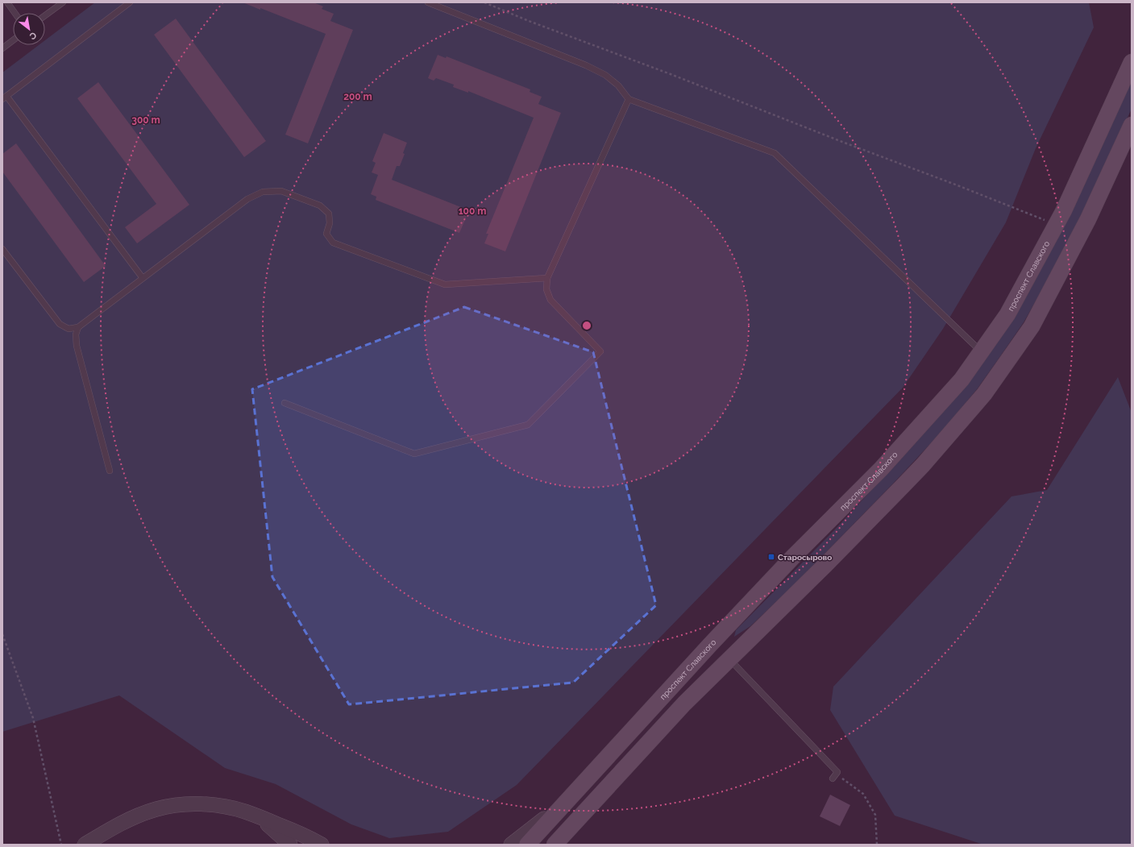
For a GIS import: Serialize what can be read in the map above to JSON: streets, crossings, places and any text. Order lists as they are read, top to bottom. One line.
{"streets":{"main road":["проспект Славского"]},"places":{"transit":["Старосырово"]},"north":"bottom right","rings":["200 m","300 m","100 m"]}
